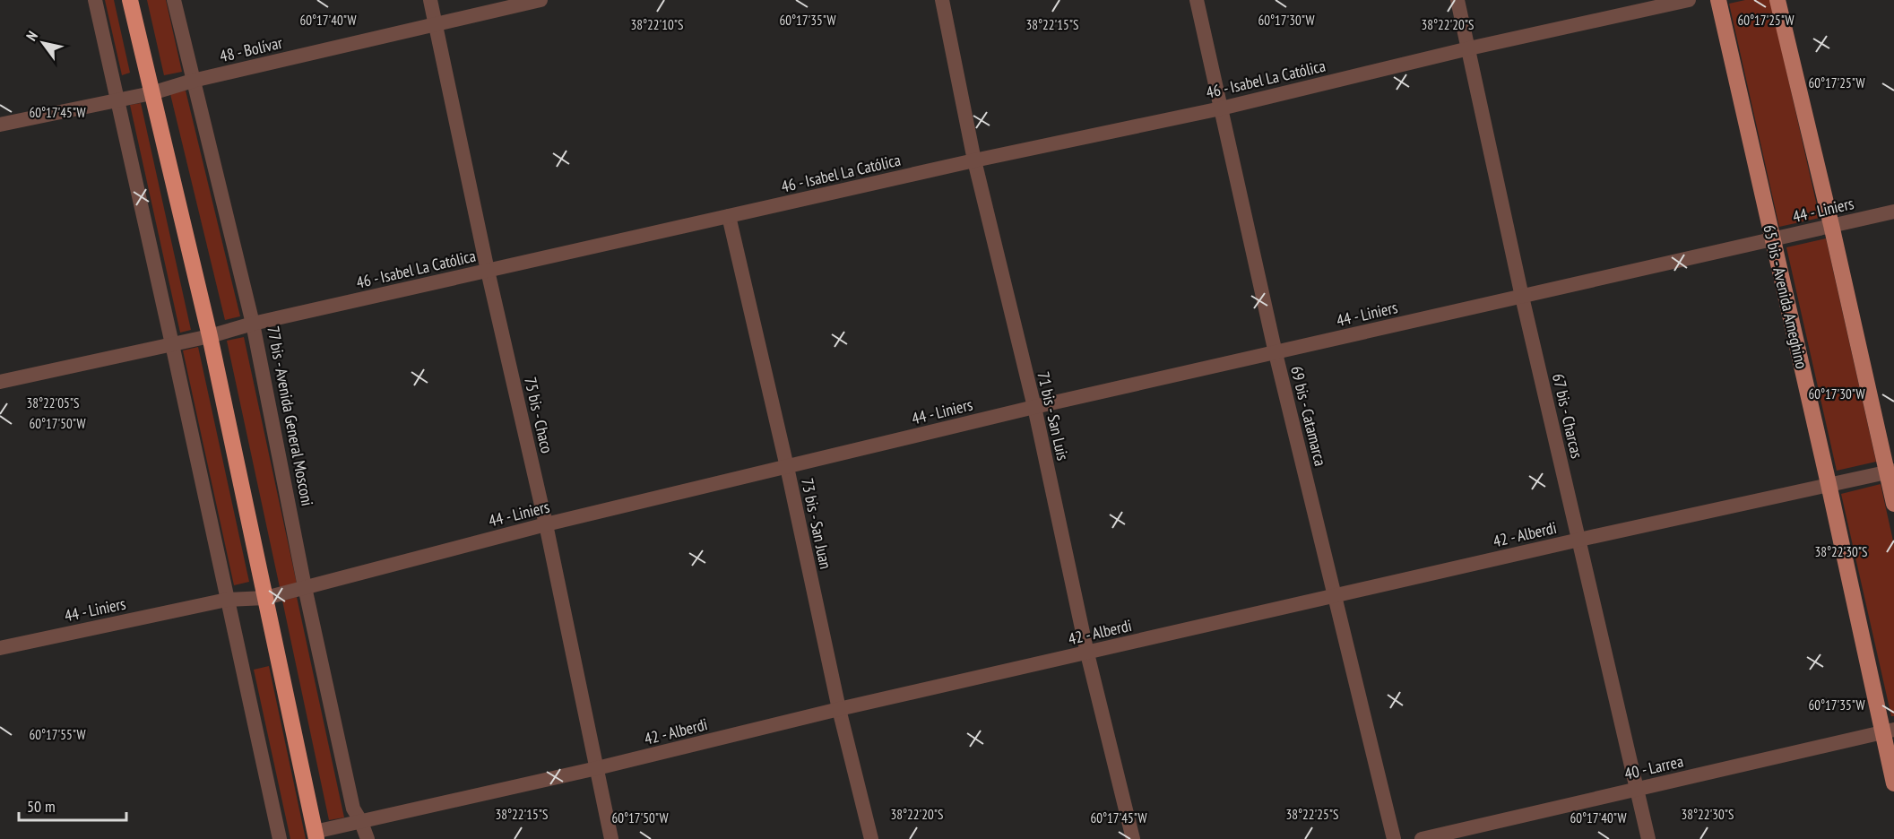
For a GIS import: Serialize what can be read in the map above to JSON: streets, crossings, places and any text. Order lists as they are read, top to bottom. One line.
{"streets":{"main road":["65 bis - Avenida Ameghino"],"street":["48 - Bolívar","46 - Isabel La Católica","44 - Liniers","75 bis - Chaco","77 bis - Avenida General Mosconi","71 bis - San Luis","69 bis - Catamarca","67 bis - Charcas","73 bis - San Juan","42 - Alberdi","40 - Larrea"]},"crossings":[["48 - Bolívar","75 bis - Chaco"],["48 - Bolívar","77 bis - Avenida General Mosconi"],["46 - Isabel La Católica","75 bis - Chaco"],["46 - Isabel La Católica","77 bis - Avenida General Mosconi"],["46 - Isabel La Católica","71 bis - San Luis"],["46 - Isabel La Católica","69 bis - Catamarca"],["46 - Isabel La Católica","67 bis - Charcas"],["46 - Isabel La Católica","73 bis - San Juan"],["44 - Liniers","65 bis - Avenida Ameghino"],["44 - Liniers","75 bis - Chaco"],["44 - Liniers","77 bis - Avenida General Mosconi"],["44 - Liniers","71 bis - San Luis"],["44 - Liniers","69 bis - Catamarca"],["44 - Liniers","67 bis - Charcas"],["44 - Liniers","73 bis - San Juan"],["65 bis - Avenida Ameghino","42 - Alberdi"],["65 bis - Avenida Ameghino","40 - Larrea"],["75 bis - Chaco","42 - Alberdi"],["77 bis - Avenida General Mosconi","42 - Alberdi"],["71 bis - San Luis","42 - Alberdi"],["69 bis - Catamarca","42 - Alberdi"],["67 bis - Charcas","42 - Alberdi"],["67 bis - Charcas","40 - Larrea"],["73 bis - San Juan","42 - Alberdi"]],"scale_bar":"50 m","north":"top left","coordinates":["60°17'35\"W","60°17'40\"W","60°17'30\"W","60°17'25\"W","38°22'10\"S","38°22'15\"S","38°22'20\"S","60°17'45\"W","38°22'05\"S","60°17'50\"W","38°22'30\"S","60°17'55\"W","38°22'25\"S"]}
